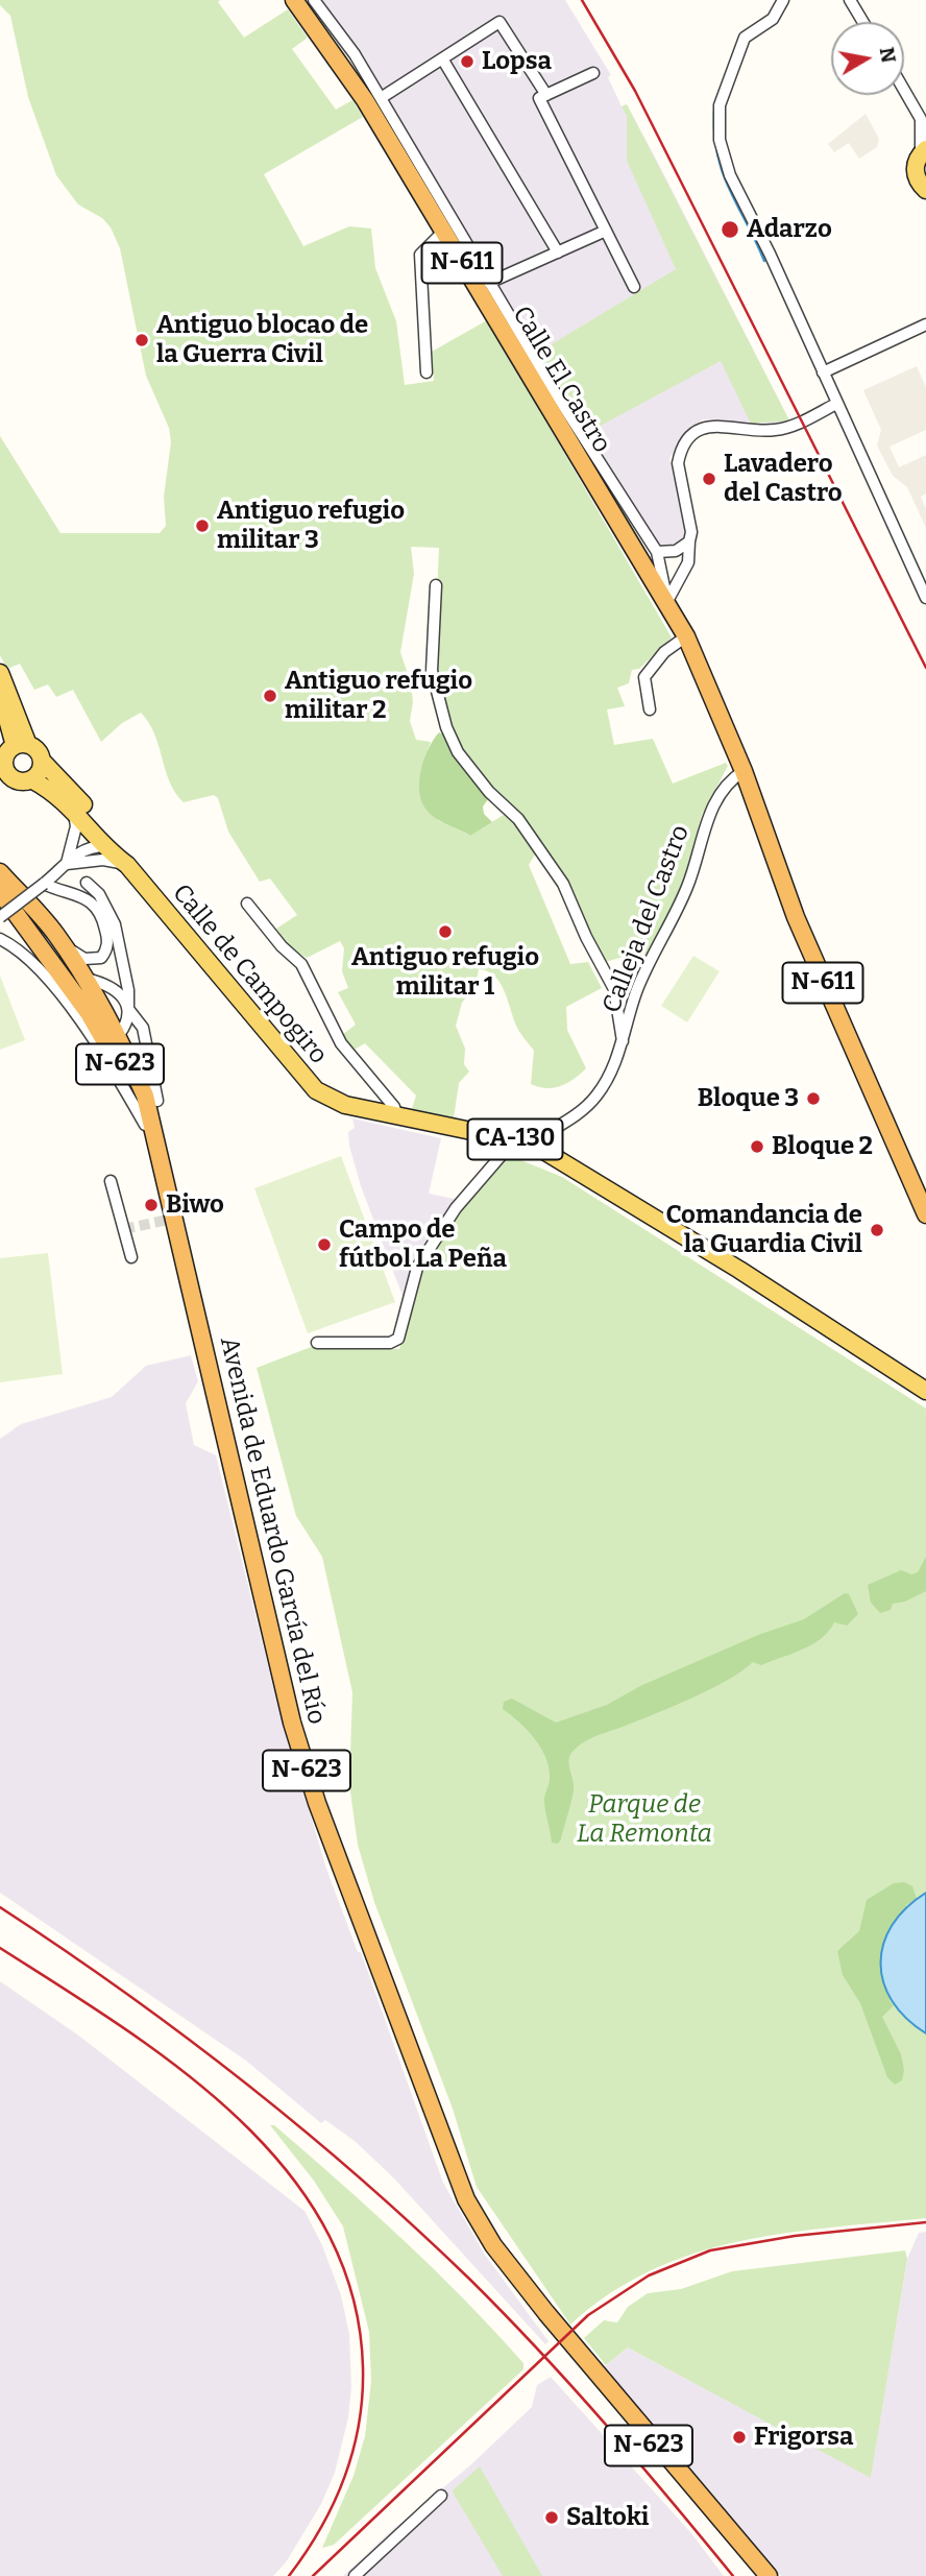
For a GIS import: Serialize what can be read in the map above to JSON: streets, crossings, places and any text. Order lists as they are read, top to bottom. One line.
{"streets":{"highway":["N-611","Calle El Castro","N-623","Avenida de Eduardo García del Río"],"main road":["Calle de Campogiro","CA-130"],"street":["Calleja del Castro"]},"crossings":[["Calle El Castro","Calleja del Castro"],["Calleja del Castro","Calle de Campogiro"],["Calle de Campogiro","CA-130"]],"parks":["Parque de La Remonta"],"places":["Lopsa","Adarzo","Antiguo blocao de la Guerra Civil","Lavadero del Castro","Antiguo refugio militar 3","Antiguo refugio militar 2","Antiguo refugio militar 1","Bloque 3","Bloque 2","Biwo","Comandancia de la Guardia Civil","Campo de fútbol La Peña","Frigorsa","Saltoki"],"north":"right"}
